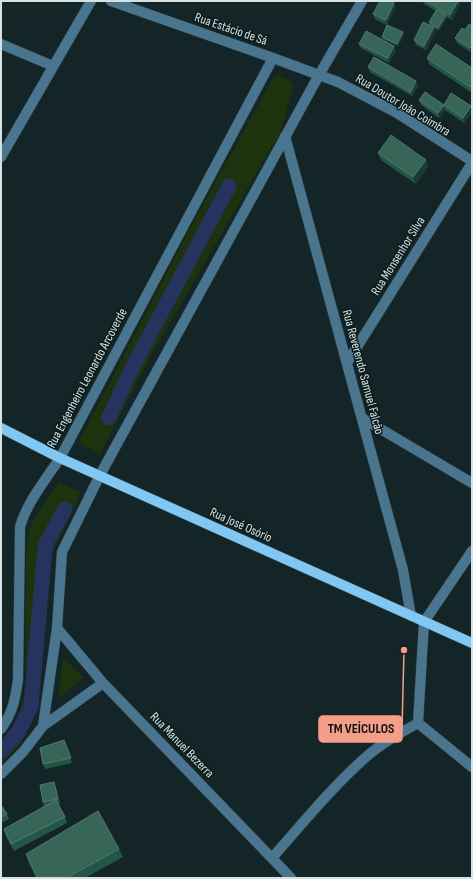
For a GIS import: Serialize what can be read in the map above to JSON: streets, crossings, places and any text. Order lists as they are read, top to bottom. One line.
{"streets":{"main road":["Rua José Osório"],"street":["Rua Estácio de Sá","Rua Doutor João Coimbra","Rua Monsenhor Silva","Rua Reverendo Samuel Falcão","Rua Engenheiro Leonardo Arcoverde","Rua Manuel Bezerra"]},"crossings":[["Rua Estácio de Sá","Rua Doutor João Coimbra"],["Rua Estácio de Sá","Rua Engenheiro Leonardo Arcoverde"],["Rua Doutor João Coimbra","Rua Monsenhor Silva"],["Rua Monsenhor Silva","Rua Reverendo Samuel Falcão"],["Rua Reverendo Samuel Falcão","Rua José Osório"],["Rua Engenheiro Leonardo Arcoverde","Rua José Osório"]],"places":["TM VEÍCULOS"]}
